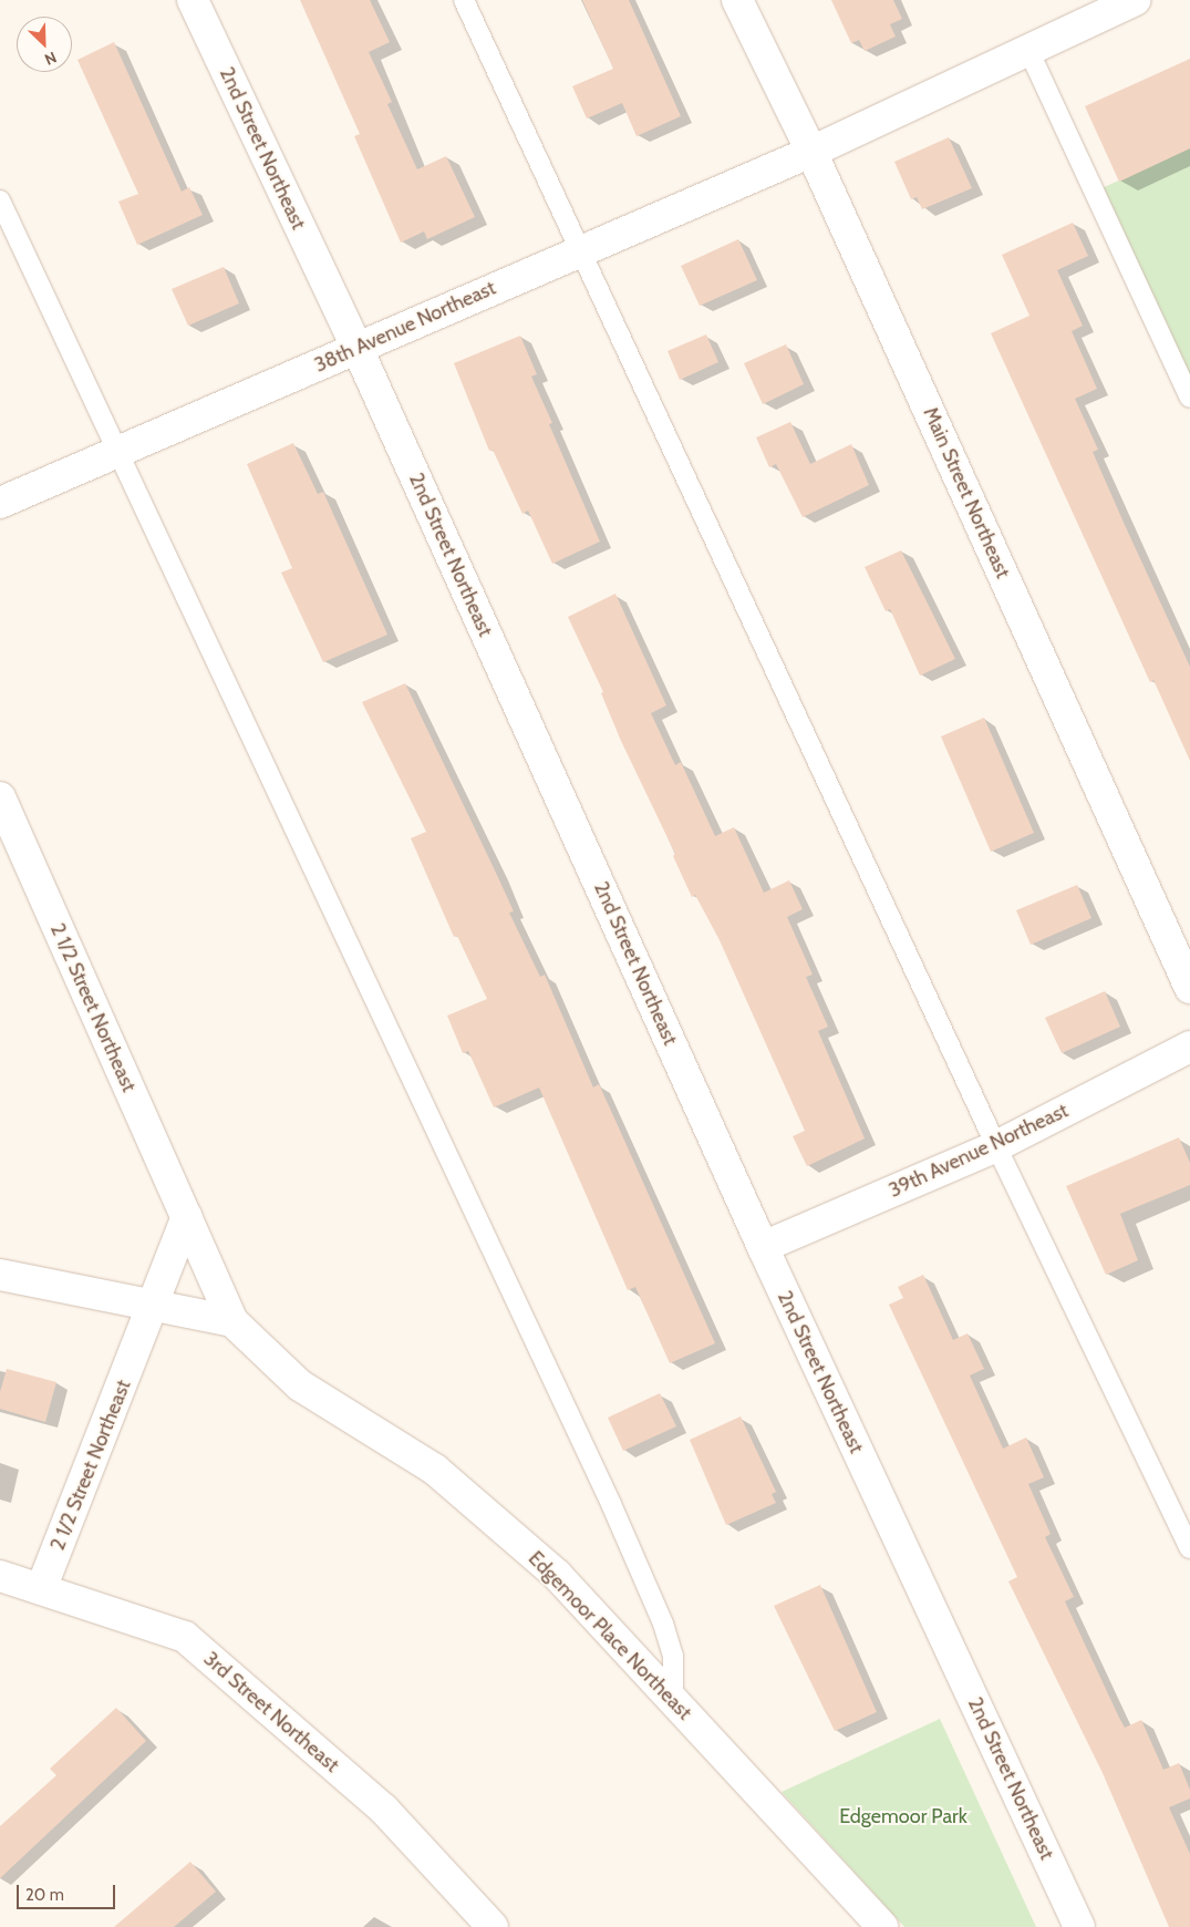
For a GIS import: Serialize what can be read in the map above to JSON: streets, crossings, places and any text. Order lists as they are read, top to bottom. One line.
{"streets":{"street":["2nd Street Northeast","38th Avenue Northeast","Main Street Northeast","2 1/2 Street Northeast","39th Avenue Northeast","Edgemoor Place Northeast","3rd Street Northeast"]},"crossings":[["2nd Street Northeast","38th Avenue Northeast"],["2nd Street Northeast","39th Avenue Northeast"],["38th Avenue Northeast","Main Street Northeast"],["2 1/2 Street Northeast","Edgemoor Place Northeast"],["2 1/2 Street Northeast","3rd Street Northeast"]],"parks":["Edgemoor Park"],"scale_bar":"20 m","north":"bottom right"}
